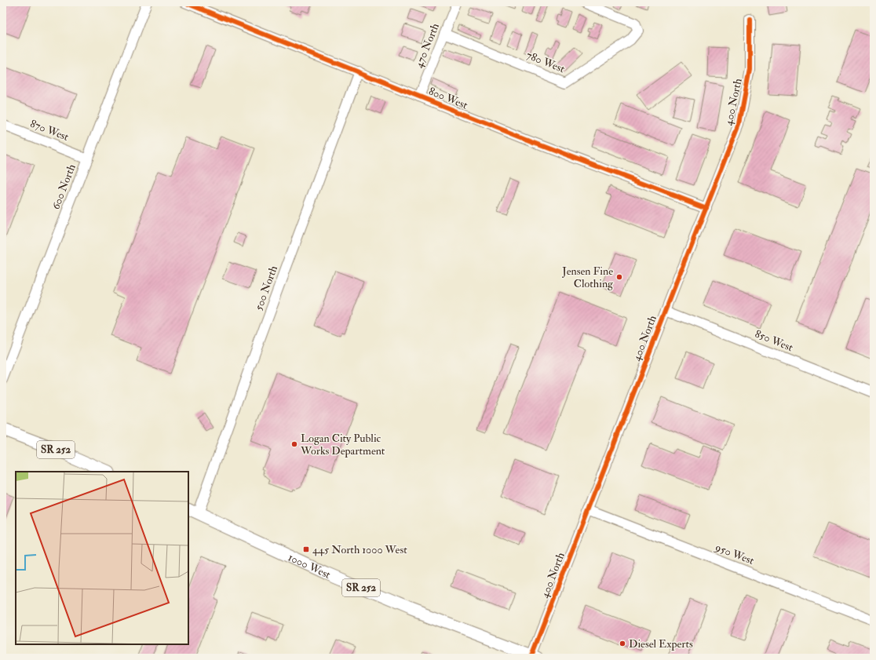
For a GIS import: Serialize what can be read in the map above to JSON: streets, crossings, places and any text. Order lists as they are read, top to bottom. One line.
{"streets":{"main road":["SR 252","1000 West"],"street":["470 North","780 West","800 West","400 North","870 West","600 North","500 North","850 West","950 West"]},"crossings":[["470 North","780 West"],["470 North","800 West"],["800 West","400 North"],["800 West","500 North"],["400 North","850 West"],["400 North","950 West"],["400 North","1000 West"],["870 West","600 North"],["500 North","1000 West"]],"places":{"other":["Jensen Fine Clothing","Logan City Public Works Department","Diesel Experts"],"transit":["445 North 1000 West"]}}
